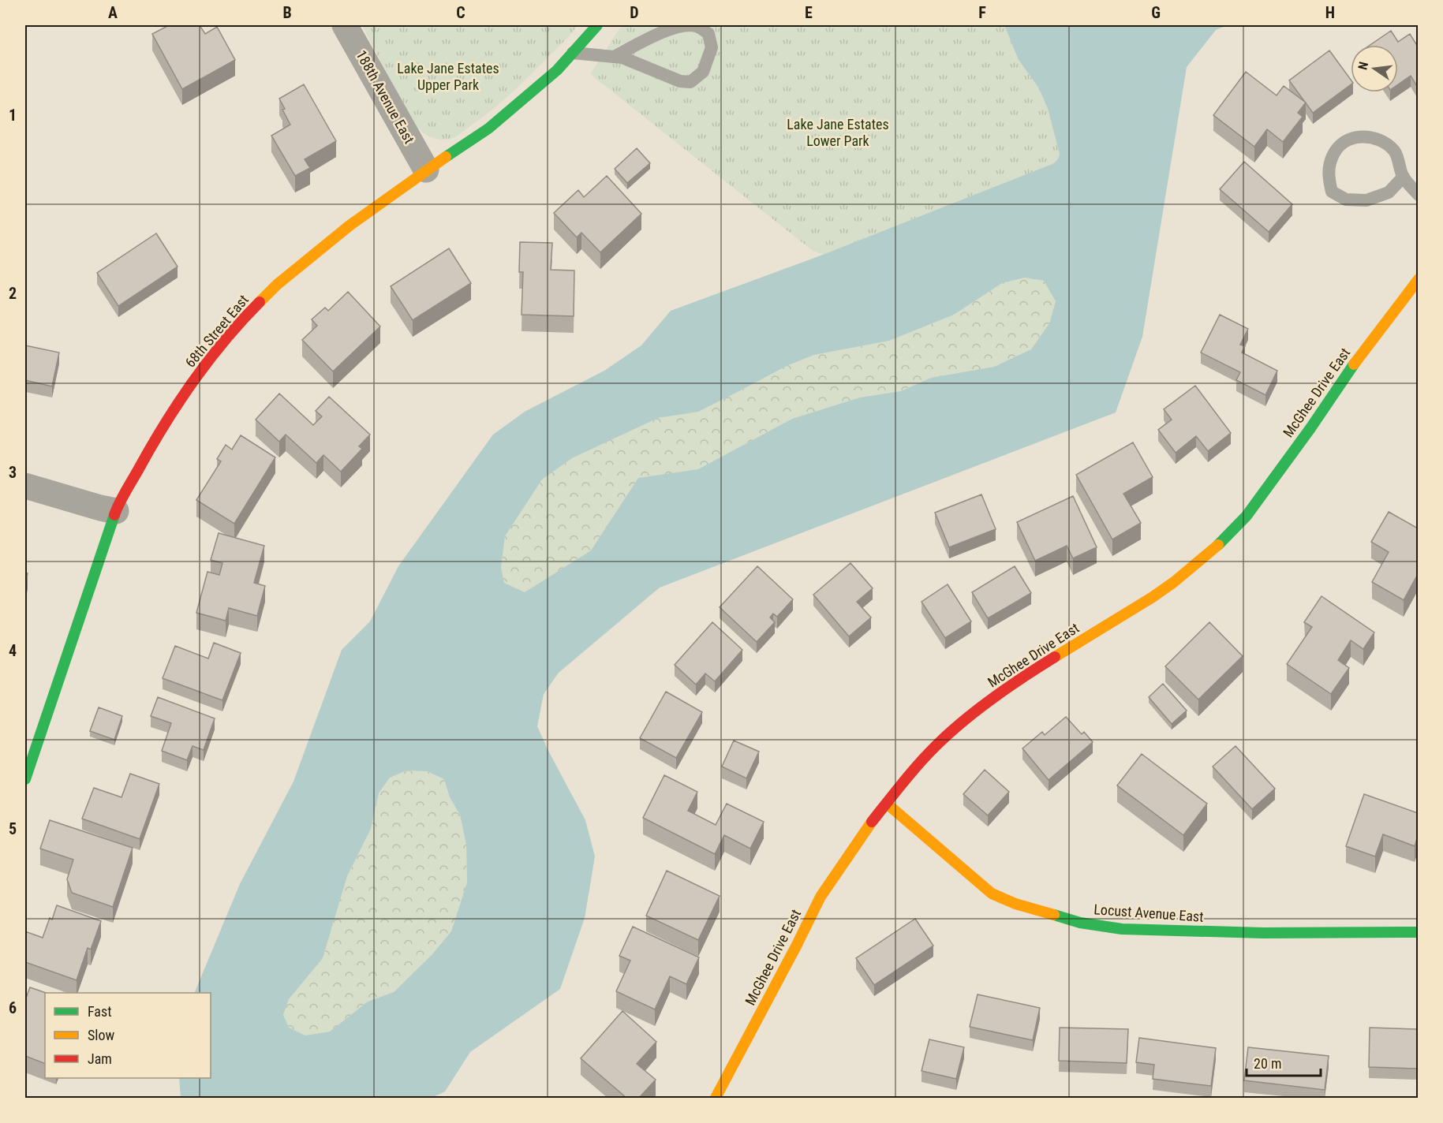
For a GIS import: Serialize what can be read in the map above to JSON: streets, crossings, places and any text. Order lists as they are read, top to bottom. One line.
{"streets":{"street":["188th Avenue East","68th Street East","McGhee Drive East","Locust Avenue East"]},"crossings":[["188th Avenue East","68th Street East"],["McGhee Drive East","Locust Avenue East"]],"parks":["Lake Jane Estates Upper Park","Lake Jane Estates Lower Park"],"legend":["Fast","Slow","Jam"],"scale_bar":"20 m","north":"left","grid":{"columns":["A","B","C","D","E","F","G","H"],"rows":["1","2","3","4","5","6"]}}
